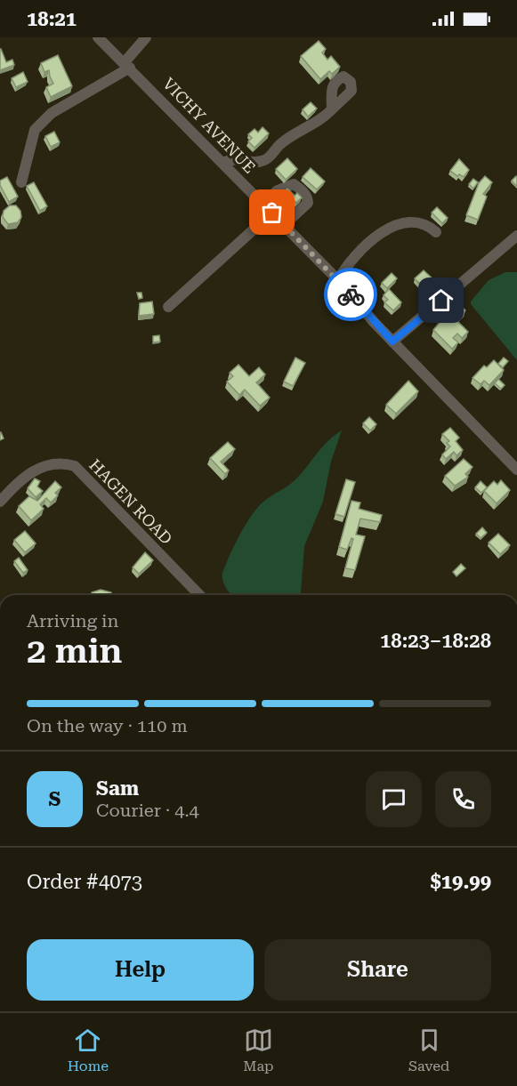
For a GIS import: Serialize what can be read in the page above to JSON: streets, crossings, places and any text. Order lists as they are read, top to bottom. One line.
{"streets":{"street":["VICHY AVENUE","HAGEN ROAD"]},"page":{"status":"18:21","heading":["2 min","Arriving in","18:23–18:28"],"panel":["Sam","Courier · 4.4","Order #4073","$19.99"],"bar":"On the way · 110 m","round":"S","buttons":["Help","Share"],"tabs":["Home","Map","Saved"]}}
